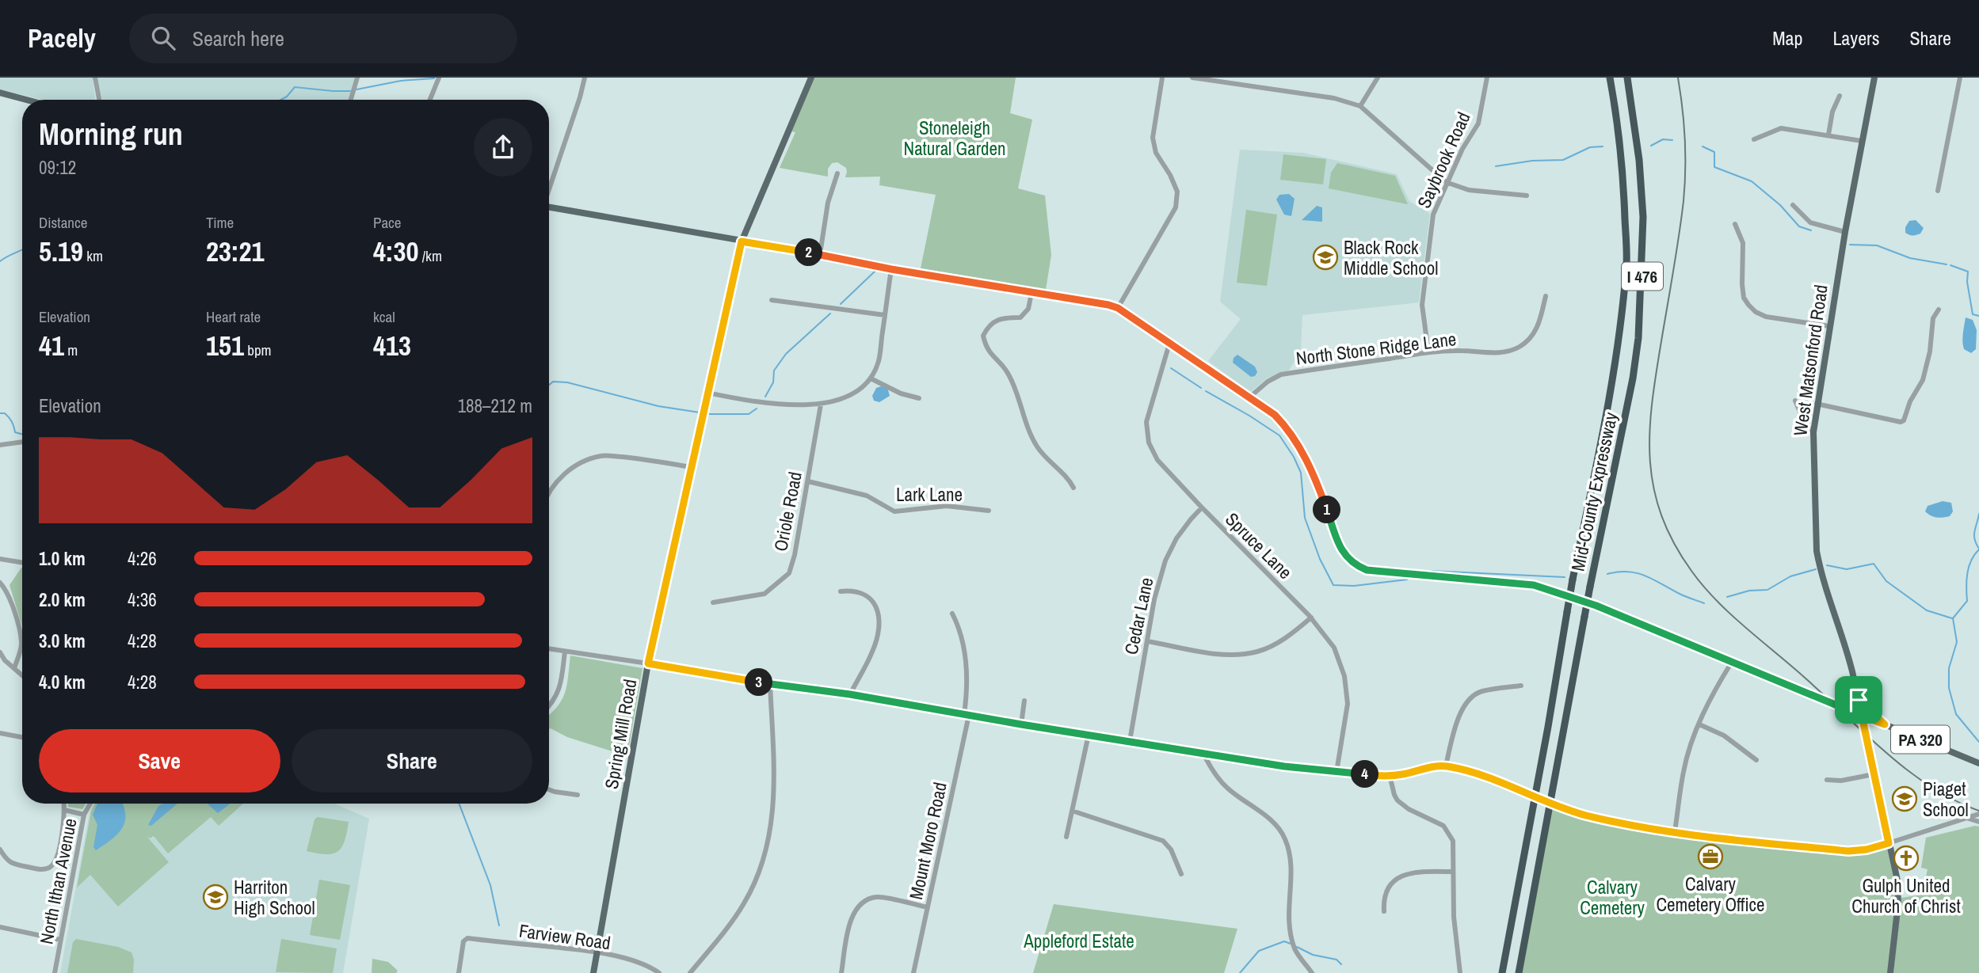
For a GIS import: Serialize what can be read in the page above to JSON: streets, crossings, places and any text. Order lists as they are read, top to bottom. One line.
{"streets":{"highway":["I 476","Mid-County Expressway"],"main road":["West Matsonford Road","Spring Mill Road","PA 320"],"street":["Saybrook Road","North Stone Ridge Lane","Lark Lane","Oriole Road","Spruce Lane","Cedar Lane","Mount Moro Road","North Ithan Avenue","Farview Road"]},"crossings":[["Saybrook Road","North Stone Ridge Lane"],["North Stone Ridge Lane","PA 320"],["West Matsonford Road","PA 320"],["Lark Lane","Oriole Road"],["Spruce Lane","Cedar Lane"],["Spruce Lane","PA 320"],["Spring Mill Road","PA 320"],["Spring Mill Road","Farview Road"]],"parks":["Stoneleigh Natural Garden","Calvary Cemetery","Appleford Estate"],"places":{"school or university":["Black Rock Middle School","Piaget School","Harriton High School"],"office":["Calvary Cemetery Office"],"church":["Gulph United Church of Christ"]},"page":{"header":"Pacely","search":"Search here","nav":["Map","Layers","Share"],"heading":["Morning run","09:12"],"stats":[["Distance","5.19 km"],["Time","23:21"],["Pace","4:30 /km"],["Elevation","41 m"],["Heart rate","151 bpm"],["kcal","413"]],"pins":["2","1","3","4"],"chart":["Elevation","188–212 m"],"list":[{"name":"1.0 km","note":"4:26"},{"name":"2.0 km","note":"4:36"},{"name":"3.0 km","note":"4:28"},{"name":"4.0 km","note":"4:28"}],"buttons":["Save","Share"]}}
